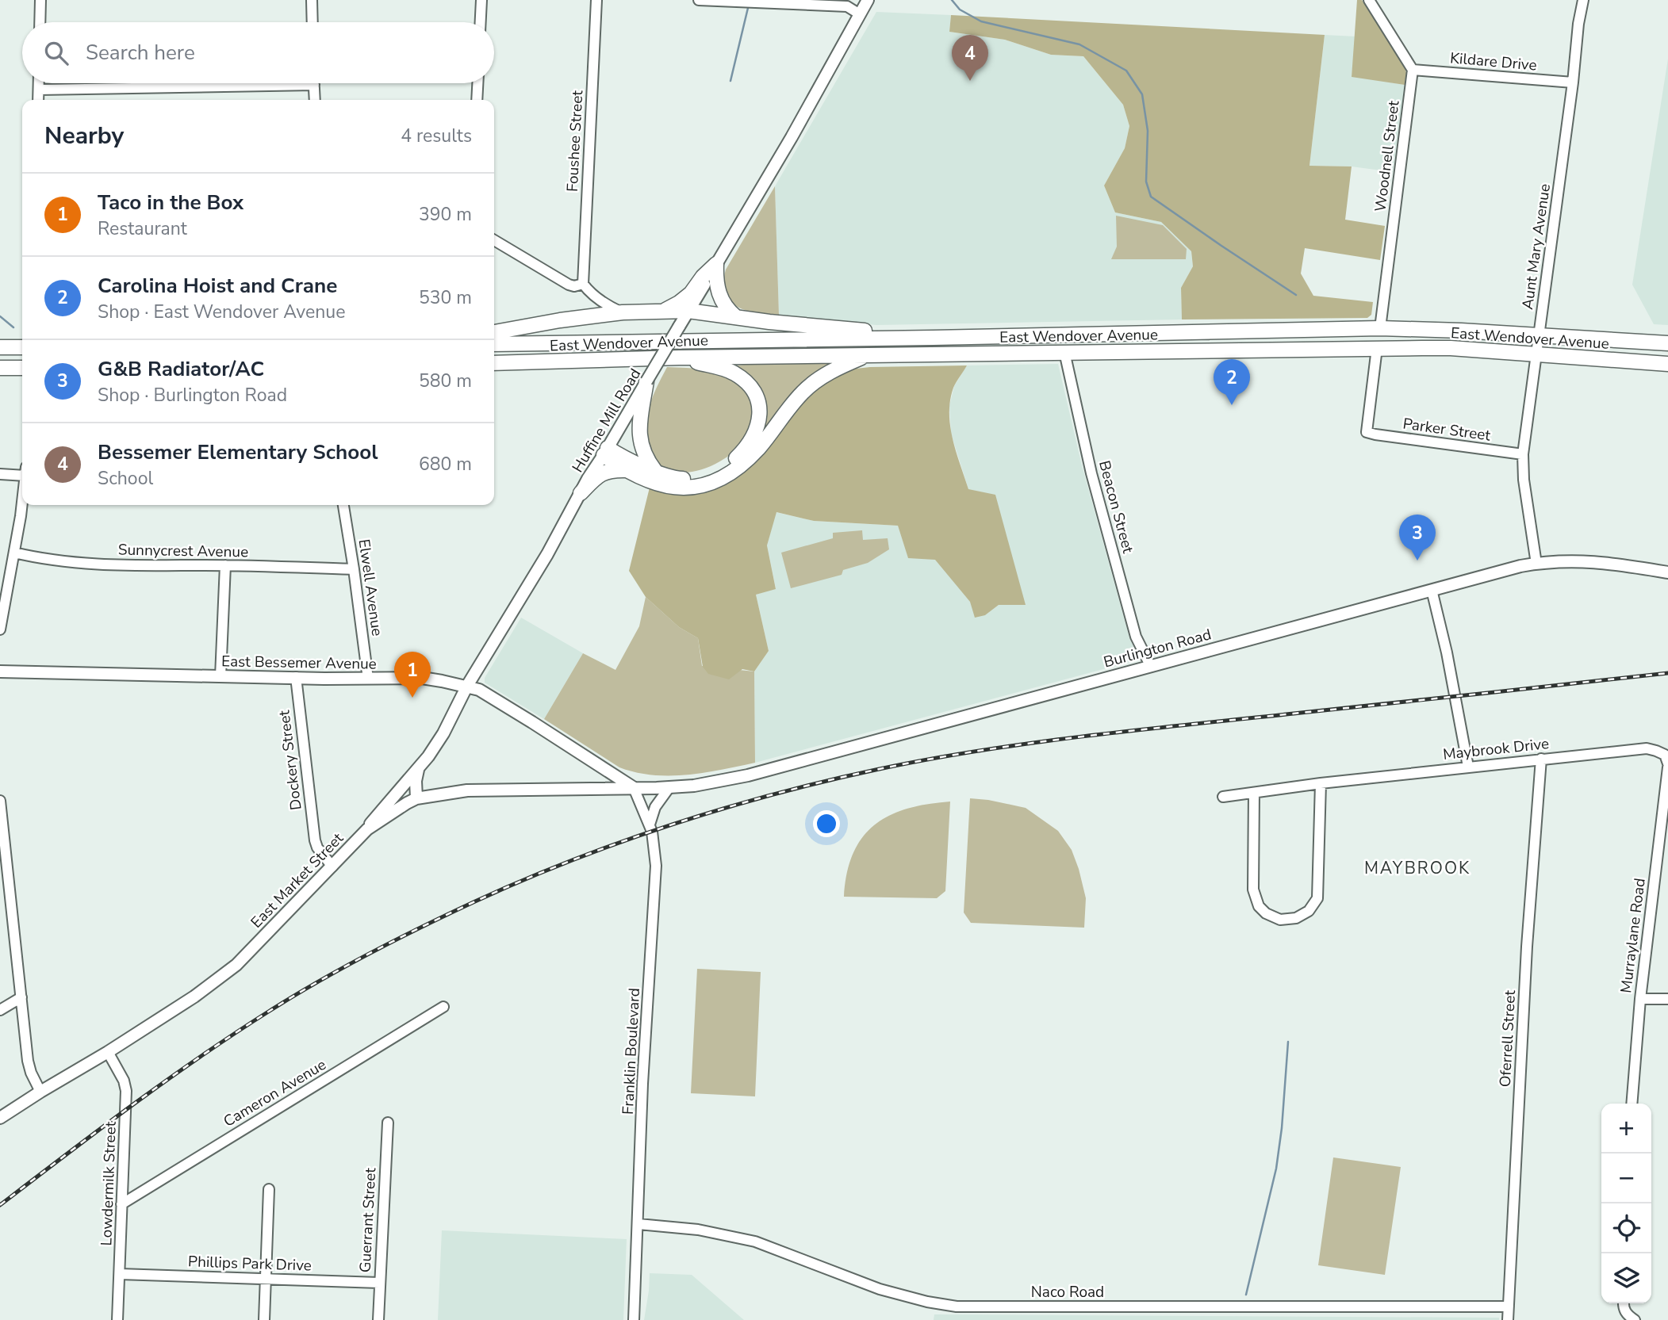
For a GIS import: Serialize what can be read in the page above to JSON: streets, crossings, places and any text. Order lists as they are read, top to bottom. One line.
{"streets":{"highway":["East Wendover Avenue"],"main road":["Huffine Mill Road","Burlington Road","East Bessemer Avenue","East Market Street"],"street":["Kildare Drive","Foushee Street","Woodnell Street","Aunt Mary Avenue","Parker Street","Beacon Street","Sunnycrest Avenue","Elwell Avenue","Maybrook Drive","Dockery Street","Murraylane Road","Oferrell Street","Franklin Boulevard","Cameron Avenue","Lowdermilk Street","Guerrant Street","Phillips Park Drive","Naco Road"]},"crossings":[["Kildare Drive","Woodnell Street"],["Kildare Drive","Aunt Mary Avenue"],["Woodnell Street","East Wendover Avenue"],["Aunt Mary Avenue","East Wendover Avenue"],["Aunt Mary Avenue","Parker Street"],["Aunt Mary Avenue","Burlington Road"],["East Wendover Avenue","Parker Street"],["East Wendover Avenue","Beacon Street"],["Huffine Mill Road","East Bessemer Avenue"],["Huffine Mill Road","East Market Street"],["Beacon Street","Burlington Road"],["Sunnycrest Avenue","Elwell Avenue"],["Elwell Avenue","East Bessemer Avenue"],["Burlington Road","East Market Street"],["East Bessemer Avenue","Dockery Street"],["East Bessemer Avenue","East Market Street"],["East Bessemer Avenue","Franklin Boulevard"],["Maybrook Drive","Murraylane Road"],["Maybrook Drive","Oferrell Street"],["Dockery Street","East Market Street"],["East Market Street","Franklin Boulevard"],["East Market Street","Lowdermilk Street"],["Oferrell Street","Naco Road"],["Franklin Boulevard","Naco Road"],["Cameron Avenue","Lowdermilk Street"],["Lowdermilk Street","Phillips Park Drive"],["Guerrant Street","Phillips Park Drive"]],"districts":["MAYBROOK"],"page":{"search":"Search here","pins":["4","2","3","1"],"heading":["Nearby","4 results"],"list":[{"mark":"1","name":"Taco in the Box","note":"Restaurant","value":"390 m"},{"mark":"2","name":"Carolina Hoist and Crane","note":"Shop · East Wendover Avenue","value":"530 m"},{"mark":"3","name":"G&B Radiator/AC","note":"Shop · Burlington Road","value":"580 m"},{"mark":"4","name":"Bessemer Elementary School","note":"School","value":"680 m"}],"map_buttons":["+","−"]}}
